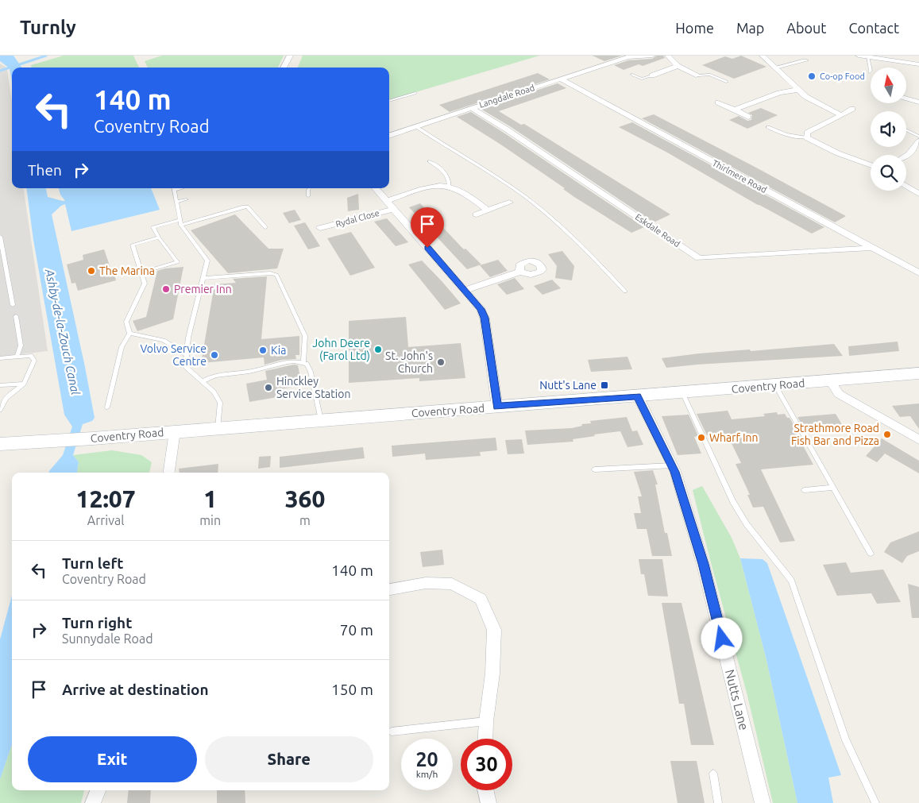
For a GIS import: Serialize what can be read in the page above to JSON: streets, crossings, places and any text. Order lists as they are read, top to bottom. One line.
{"streets":{"main road":["Coventry Road"],"street":["Langdale Road","Thirlmere Road","Rydal Close","Eskdale Road","Nutts Lane"]},"crossings":[["Langdale Road","Thirlmere Road"],["Langdale Road","Eskdale Road"],["Thirlmere Road","Eskdale Road"],["Coventry Road","Nutts Lane"]],"water":["Ashby-de-la-Zouch Canal"],"places":{"other":["Co-op Food","The Marina","Premier Inn","John Deere (Farol Ltd)","Kia","Volvo Service Centre","St. John's Church","Hinckley Service Station","Strathmore Road Fish Bar and Pizza","Wharf Inn"],"transit":["Nutt's Lane"]},"north":"top","page":{"header":"Turnly","nav":["Home","Map","About","Contact"],"turn":["140 m","Coventry Road"],"then":"Then","eta":["12:07","Arrival","1","min","360","m"],"list":[{"name":"Turn left","note":"Coventry Road","value":"140 m"},{"name":"Turn right","note":"Sunnydale Road","value":"70 m"},{"name":"Arrive at destination","value":"150 m"}],"buttons":["Exit","Share"],"speed":"20 km/h","limit":"30"}}
